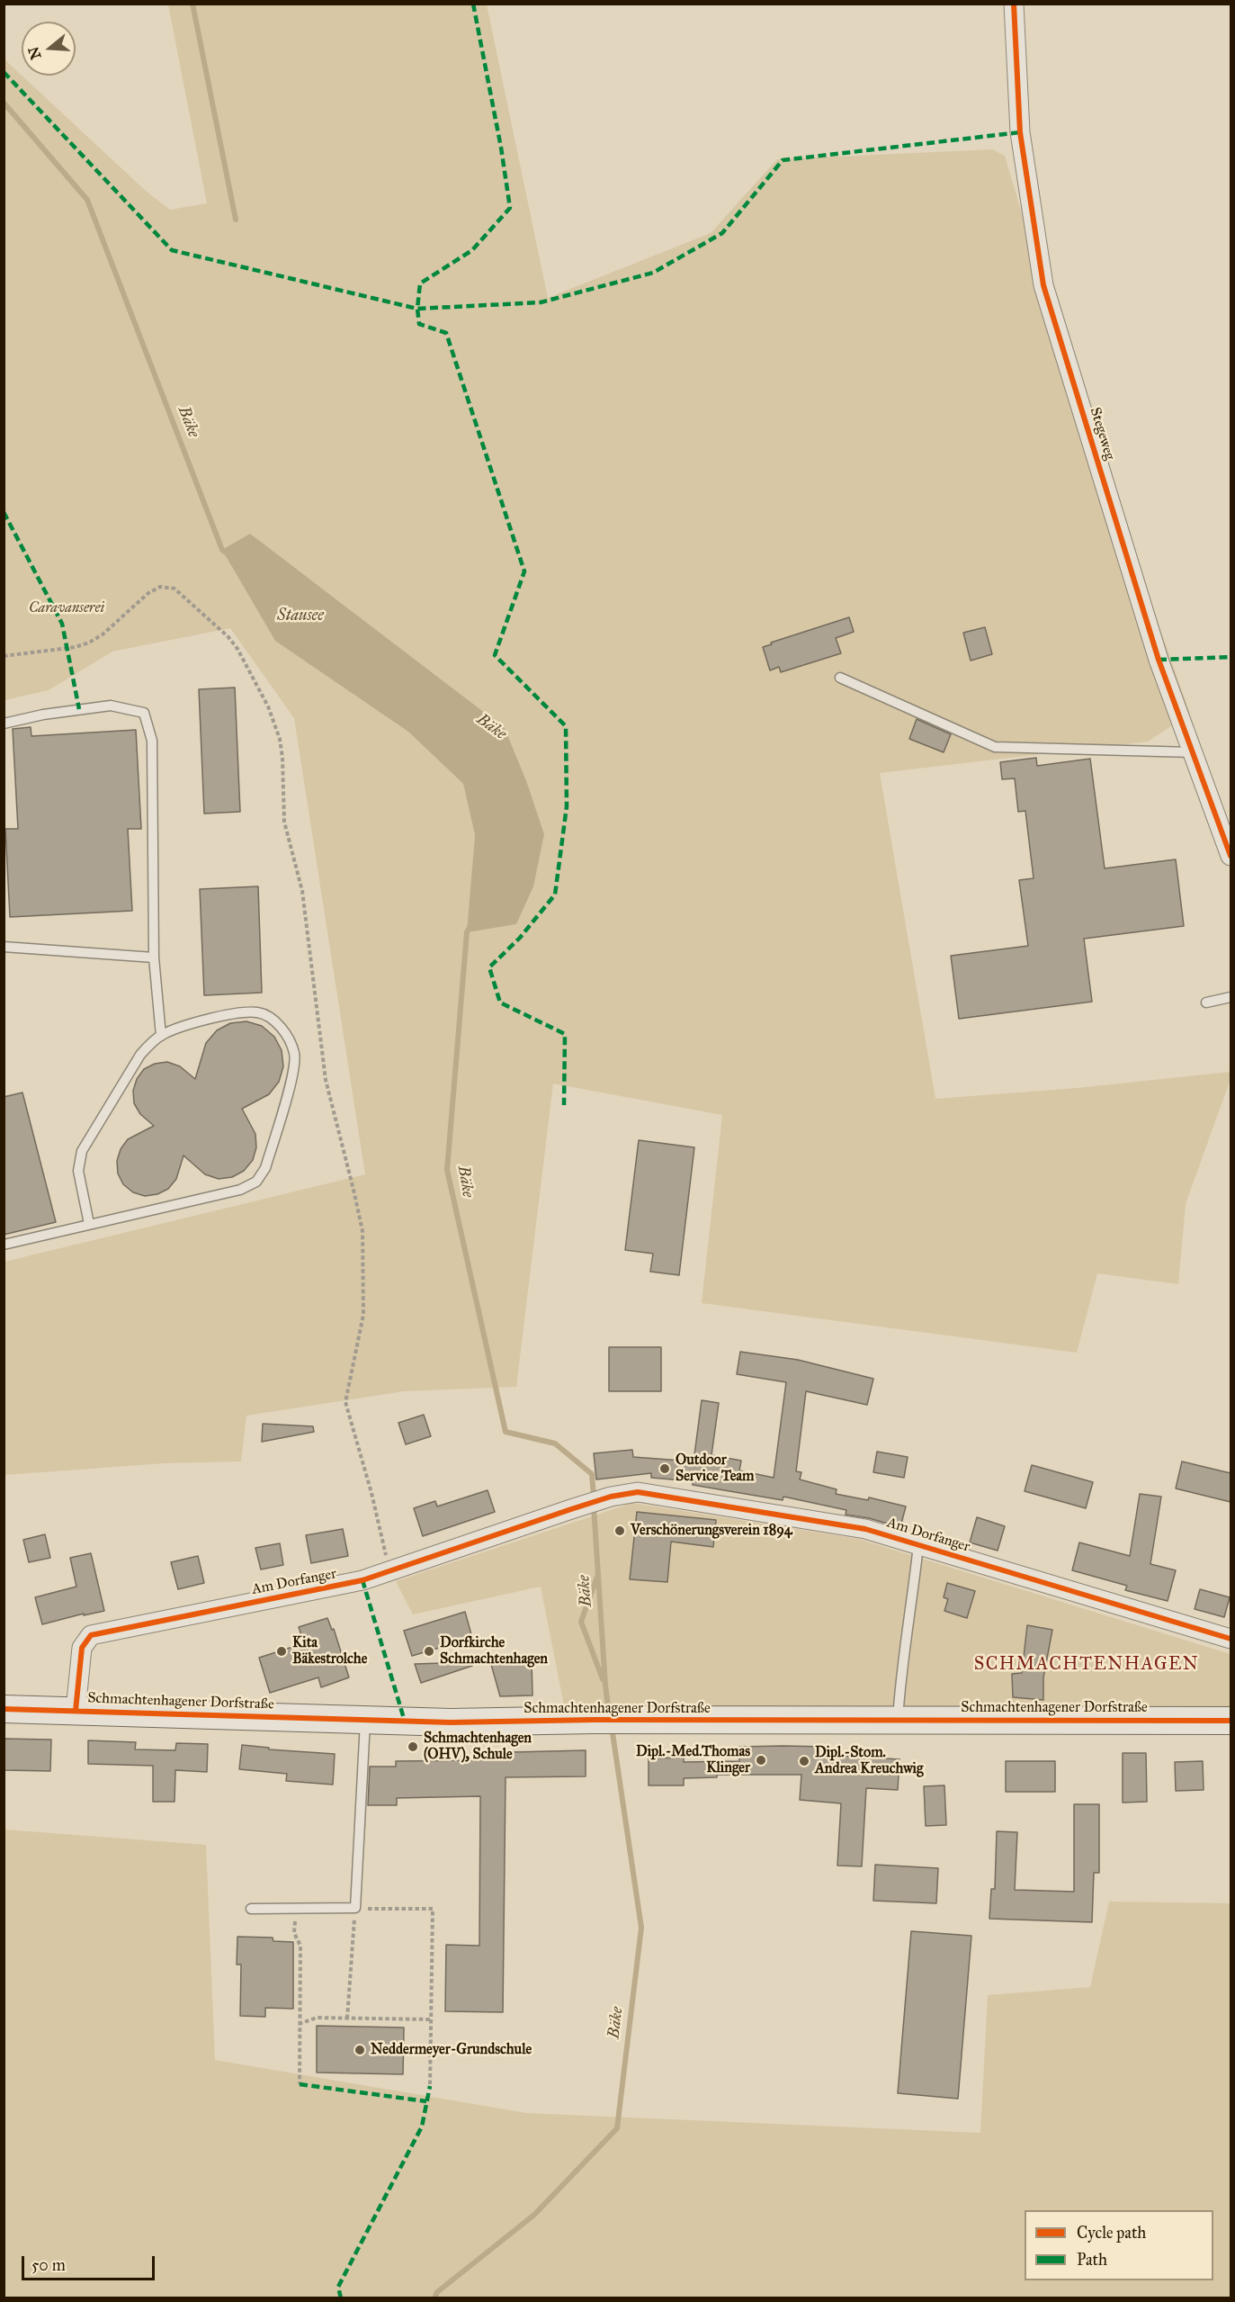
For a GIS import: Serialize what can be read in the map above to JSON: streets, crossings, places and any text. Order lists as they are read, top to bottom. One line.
{"streets":{"main road":["Schmachtenhagener Dorfstraße"],"street":["Stegeweg","Am Dorfanger"]},"crossings":[["Am Dorfanger","Schmachtenhagener Dorfstraße"]],"districts":["SCHMACHTENHAGEN"],"water":["Bäke","Stausee"],"parks":["Caravanserei"],"places":["Outdoor Service Team","Verschönerungsverein 1894","Kita Bäkestrolche","Dorfkirche Schmachtenhagen","Schmachtenhagen (OHV), Schule","Dipl.-Med.Thomas Klinger","Dipl.-Stom. Andrea Kreuchwig","Neddermeyer-Grundschule"],"legend":["Cycle path","Path"],"scale_bar":"50 m","north":"left"}
